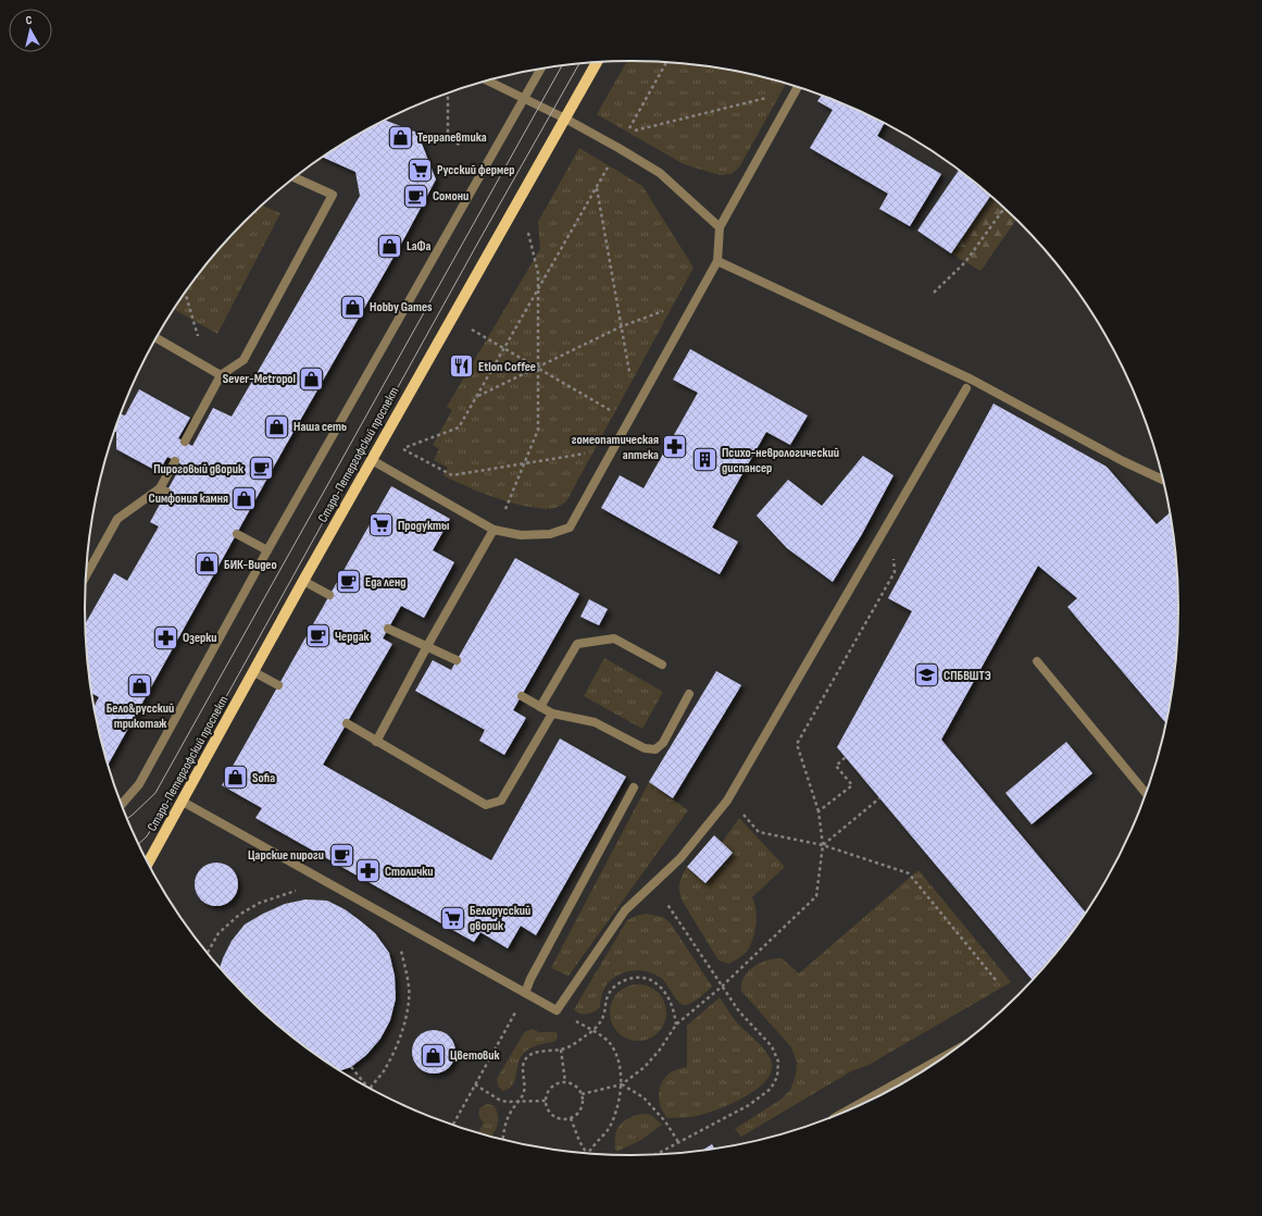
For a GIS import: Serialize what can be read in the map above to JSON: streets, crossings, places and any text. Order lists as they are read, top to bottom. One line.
{"streets":{"main road":["Старо-Петергофский проспект"]},"places":{"shop":["Террапевтика","LаФа","Hobby Games","Sever-Metropol","Наша сеть","Симфония камня","БИК-Видео","Бело&русский трикотаж","Sofia","Цветовик"],"supermarket":["Русский фермер","Продукты","Белорусский дворик"],"cafe":["Сомони","Пироговый дворик","Еда ленд","Чердак","Царские пироги"],"restaurant":["Etlon Coffee"],"pharmacy":["гомеопатическая аптека","Озерки","Столички"],"building":["Психо-неврологический диспансер"],"school or university":["СПБВШТЭ"]},"north":"top"}
